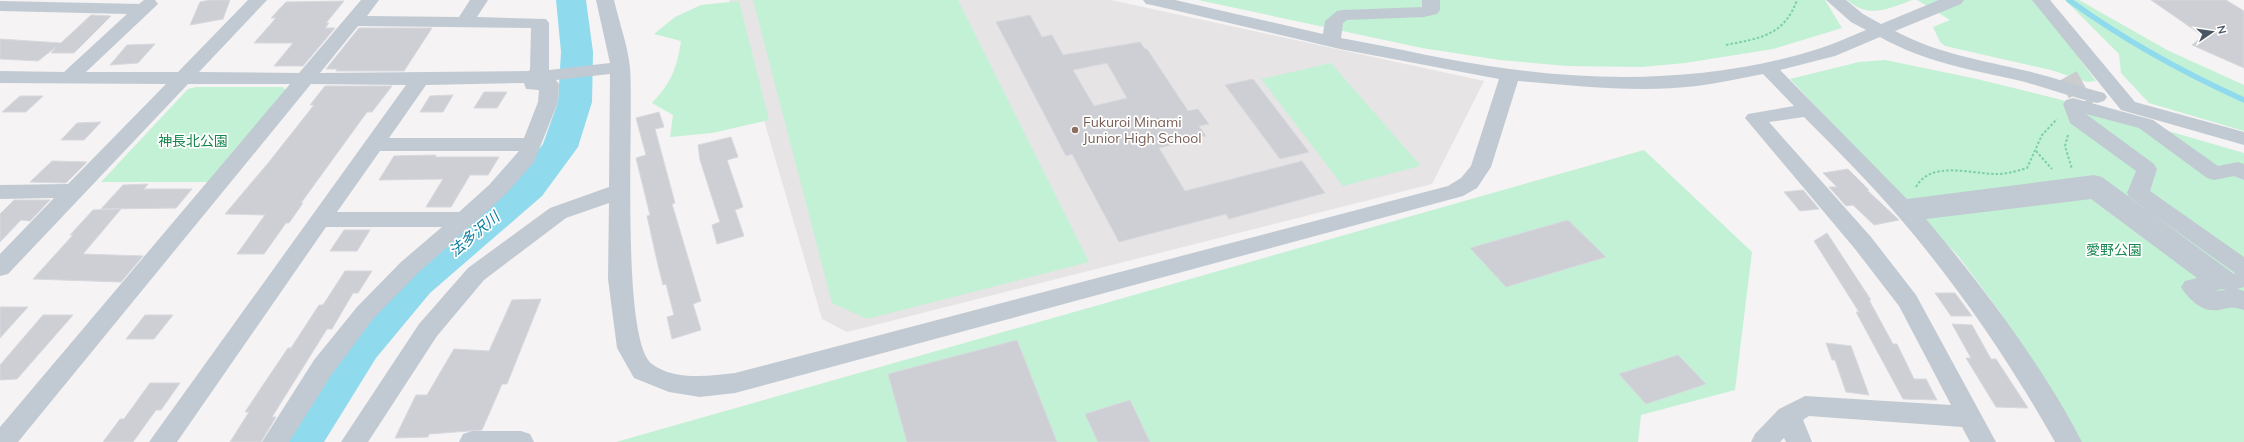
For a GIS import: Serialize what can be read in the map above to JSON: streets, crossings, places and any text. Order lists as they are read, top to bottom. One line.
{"water":["法多沢川"],"parks":["神長北公園","愛野公園"],"places":["Fukuroi Minami Junior High School"],"north":"right"}
